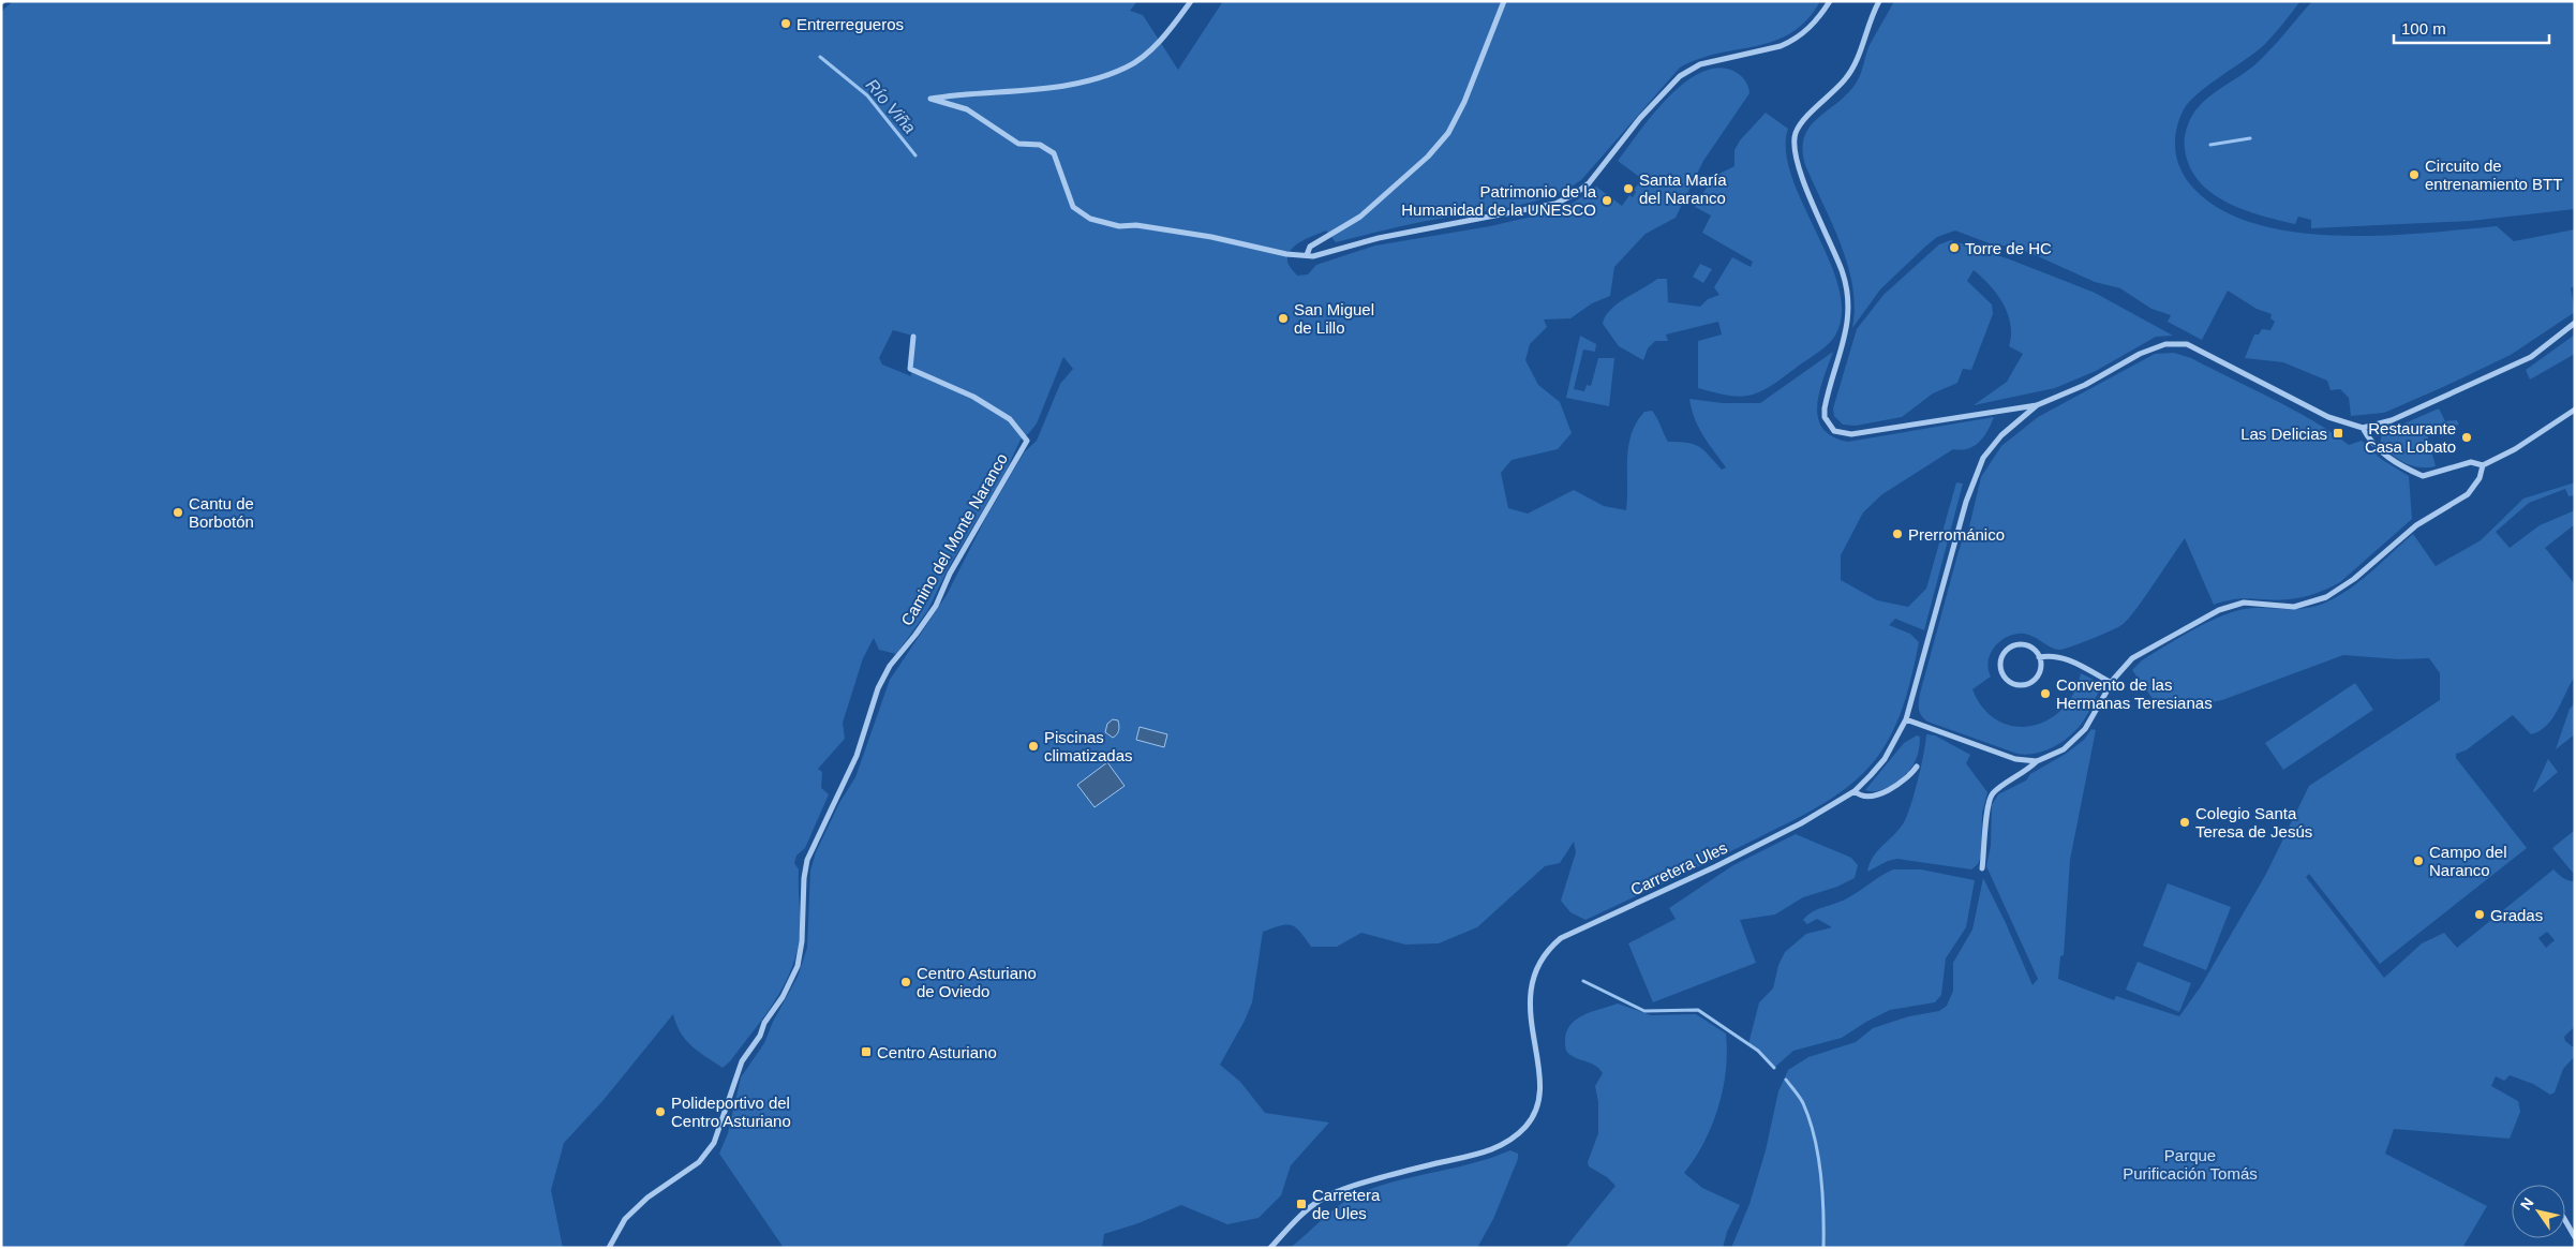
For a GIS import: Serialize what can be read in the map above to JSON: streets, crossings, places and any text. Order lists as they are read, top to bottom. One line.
{"streets":{"street":["Camino del Monte Naranco","Carretera Ules"]},"water":["Río Viña"],"parks":["Parque Purificación Tomás"],"places":{"other":["Entrerregueros","Circuito de entrenamiento BTT","Santa María del Naranco","Patrimonio de la Humanidad de la UNESCO","Torre de HC","San Miguel de Lillo","Restaurante Casa Lobato","Cantu de Borbotón","Prerrománico","Convento de las Hermanas Teresianas","Piscinas climatizadas","Colegio Santa Teresa de Jesús","Campo del Naranco","Gradas","Centro Asturiano de Oviedo","Polideportivo del Centro Asturiano"],"transit":["Las Delicias","Centro Asturiano","Carretera de Ules"]},"scale_bar":"100 m","north":"top left"}
